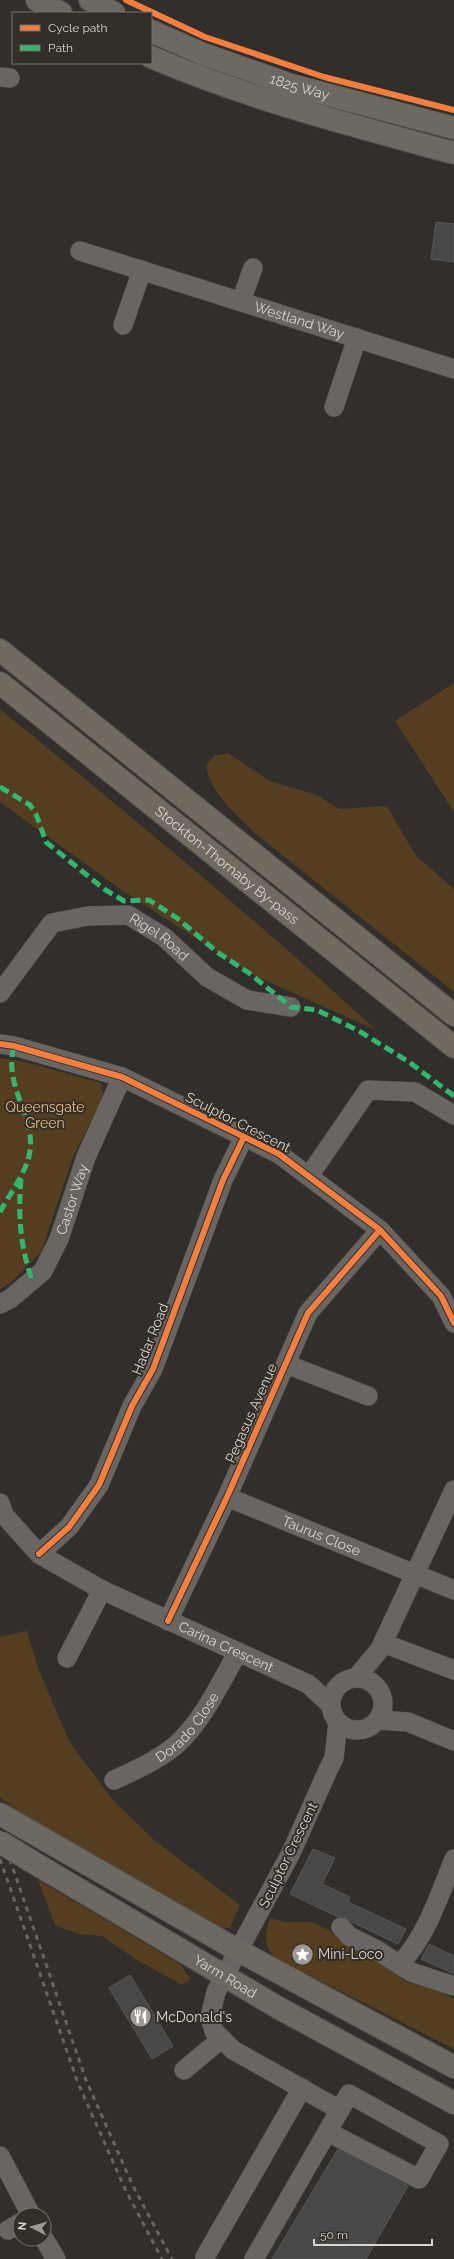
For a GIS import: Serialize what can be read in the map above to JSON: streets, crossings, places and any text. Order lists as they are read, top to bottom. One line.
{"streets":{"highway":["Stockton-Thornaby By-pass"],"main road":["1825 Way","Yarm Road"],"street":["Westland Way","Rigel Road","Sculptor Crescent","Castor Way","Hadar Road","Pegasus Avenue","Taurus Close","Carina Crescent","Dorado Close"]},"crossings":[["Sculptor Crescent","Castor Way"],["Sculptor Crescent","Hadar Road"],["Sculptor Crescent","Pegasus Avenue"],["Sculptor Crescent","Carina Crescent"],["Sculptor Crescent","Yarm Road"],["Hadar Road","Carina Crescent"],["Pegasus Avenue","Taurus Close"],["Pegasus Avenue","Carina Crescent"],["Carina Crescent","Dorado Close"]],"parks":["Queensgate Green"],"places":{"place":["Mini-Loco"],"restaurant":["McDonald's"]},"legend":["Cycle path","Path"],"scale_bar":"50 m","north":"left"}
